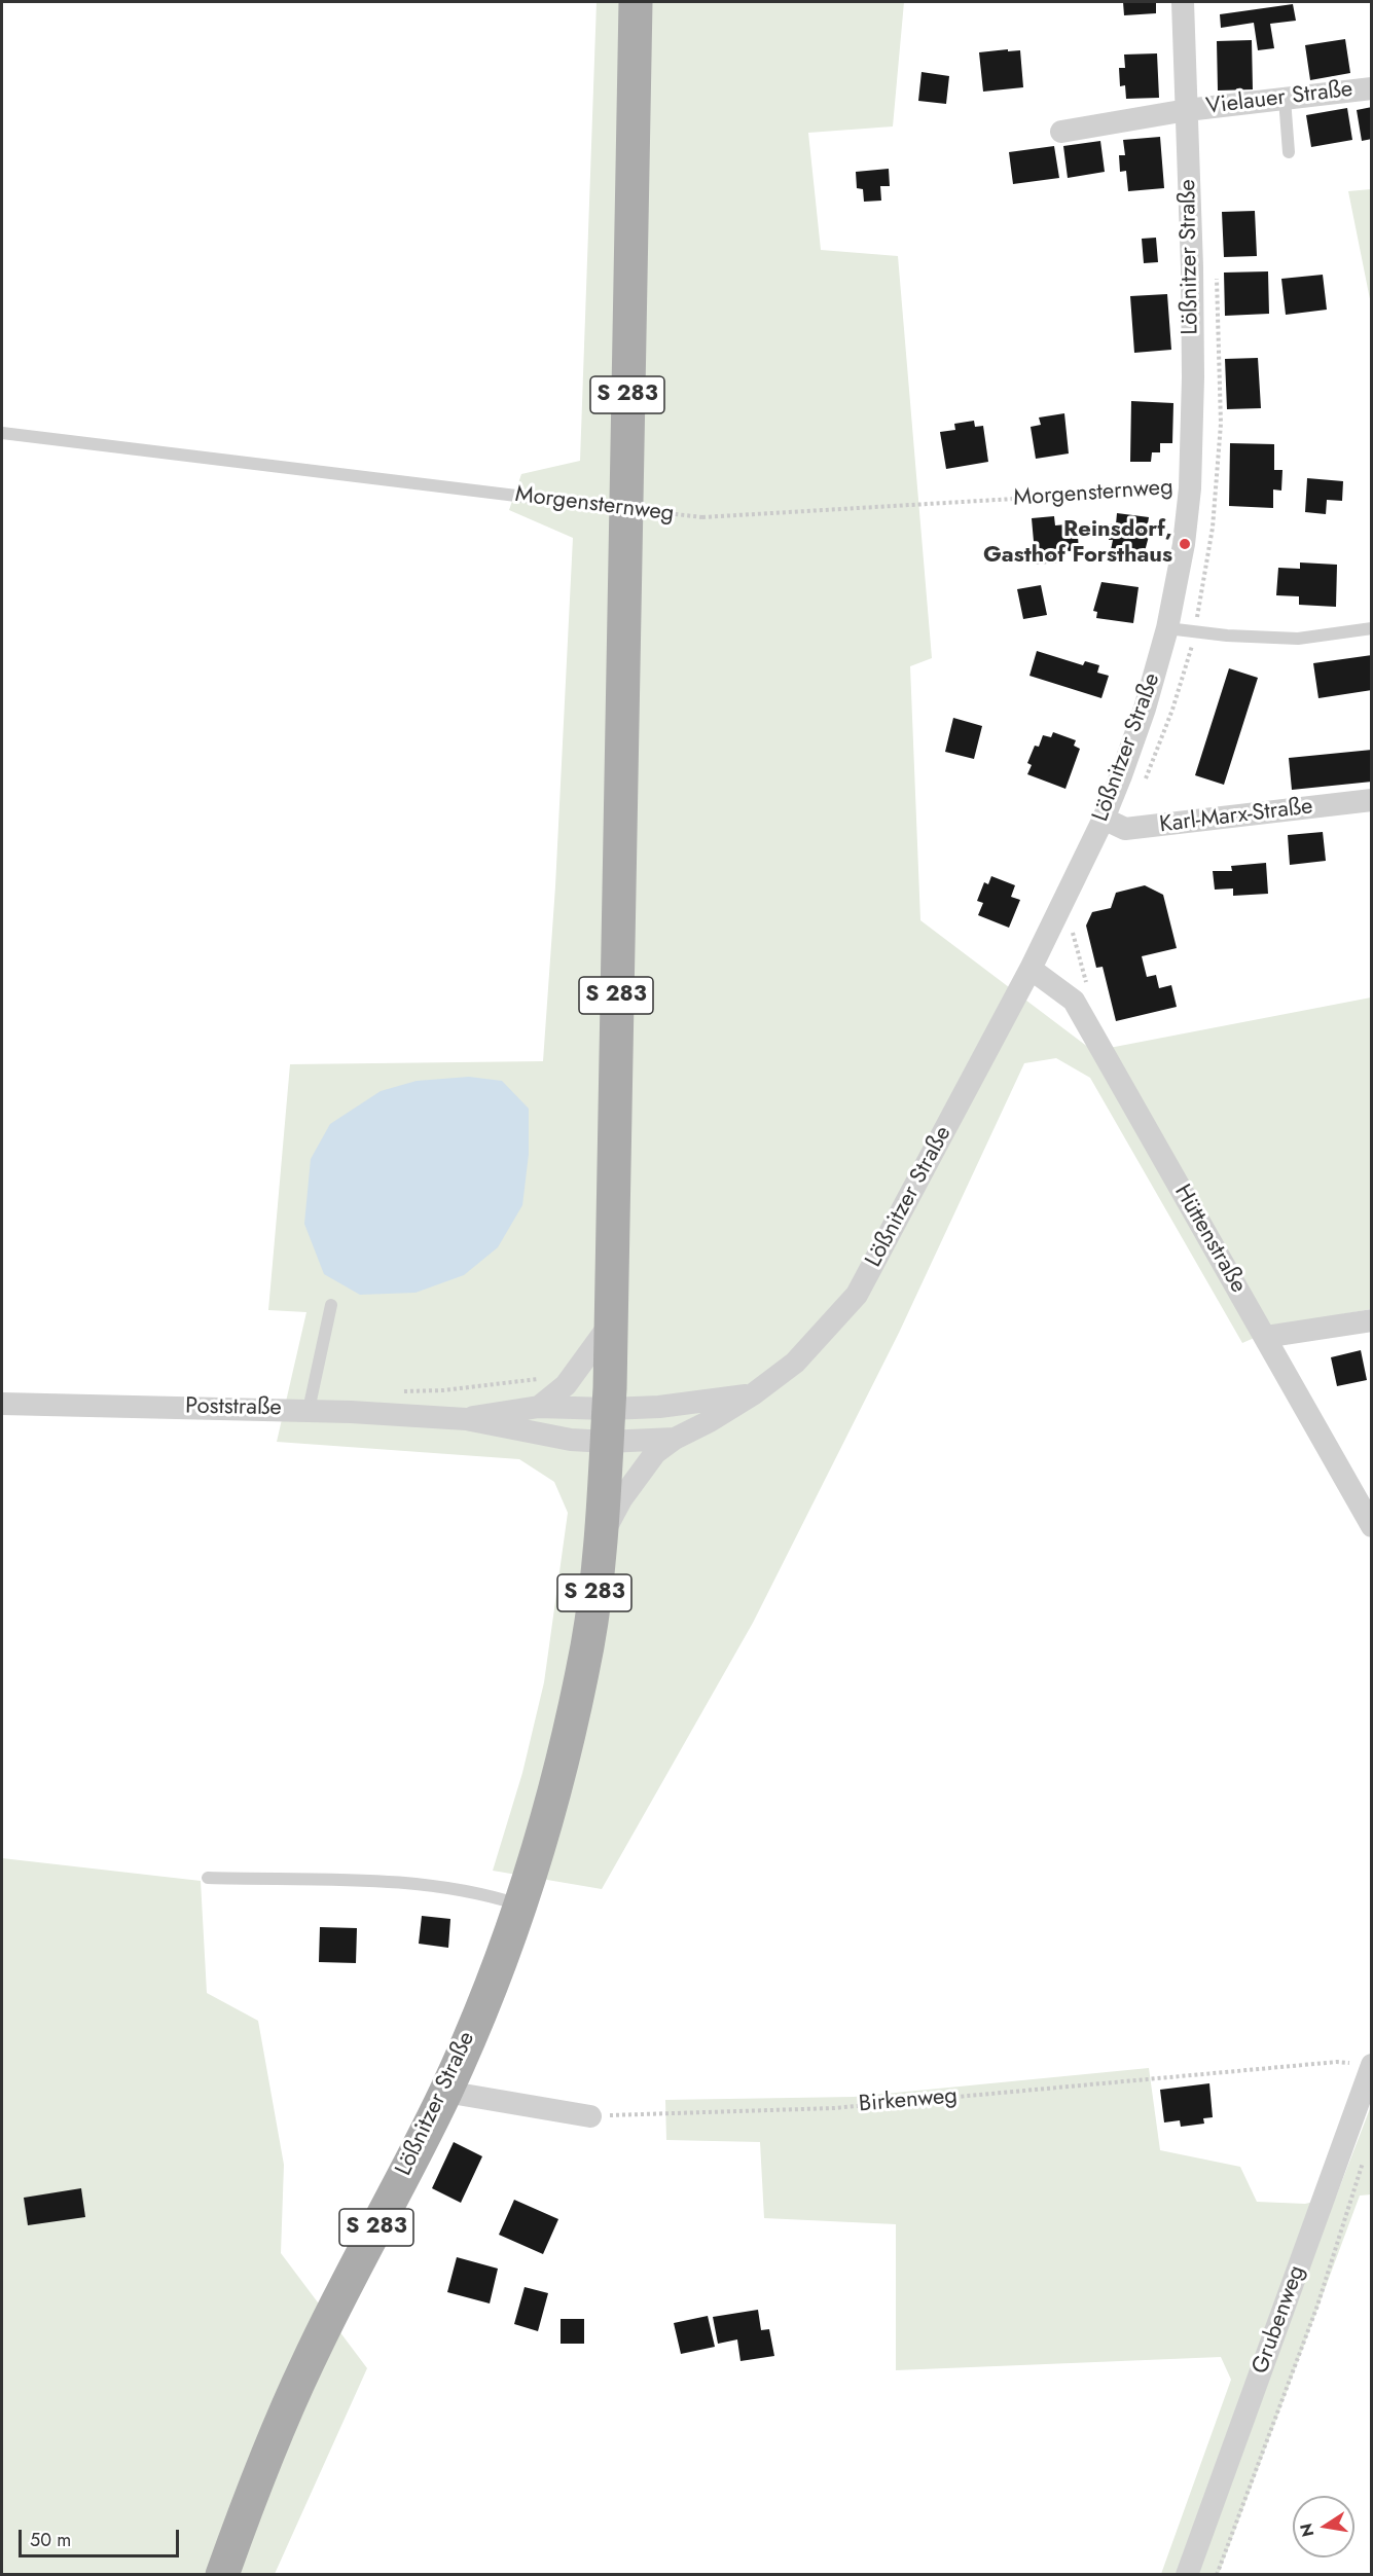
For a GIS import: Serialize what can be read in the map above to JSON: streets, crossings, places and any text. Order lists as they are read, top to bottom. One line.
{"streets":{"main road":["Lößnitzer Straße","S 283"],"street":["Vielauer Straße","Karl-Marx-Straße","Hüttenstraße","Poststraße","Grubenweg"],"lane":["Morgensternweg"],"path":["Birkenweg"]},"crossings":[["Vielauer Straße","Lößnitzer Straße"],["Lößnitzer Straße","S 283"],["Lößnitzer Straße","Morgensternweg"],["Lößnitzer Straße","Karl-Marx-Straße"],["Lößnitzer Straße","Hüttenstraße"],["Lößnitzer Straße","Poststraße"],["S 283","Poststraße"],["Birkenweg","Grubenweg"]],"places":["Reinsdorf, Gasthof Forsthaus"],"scale_bar":"50 m","north":"left"}
